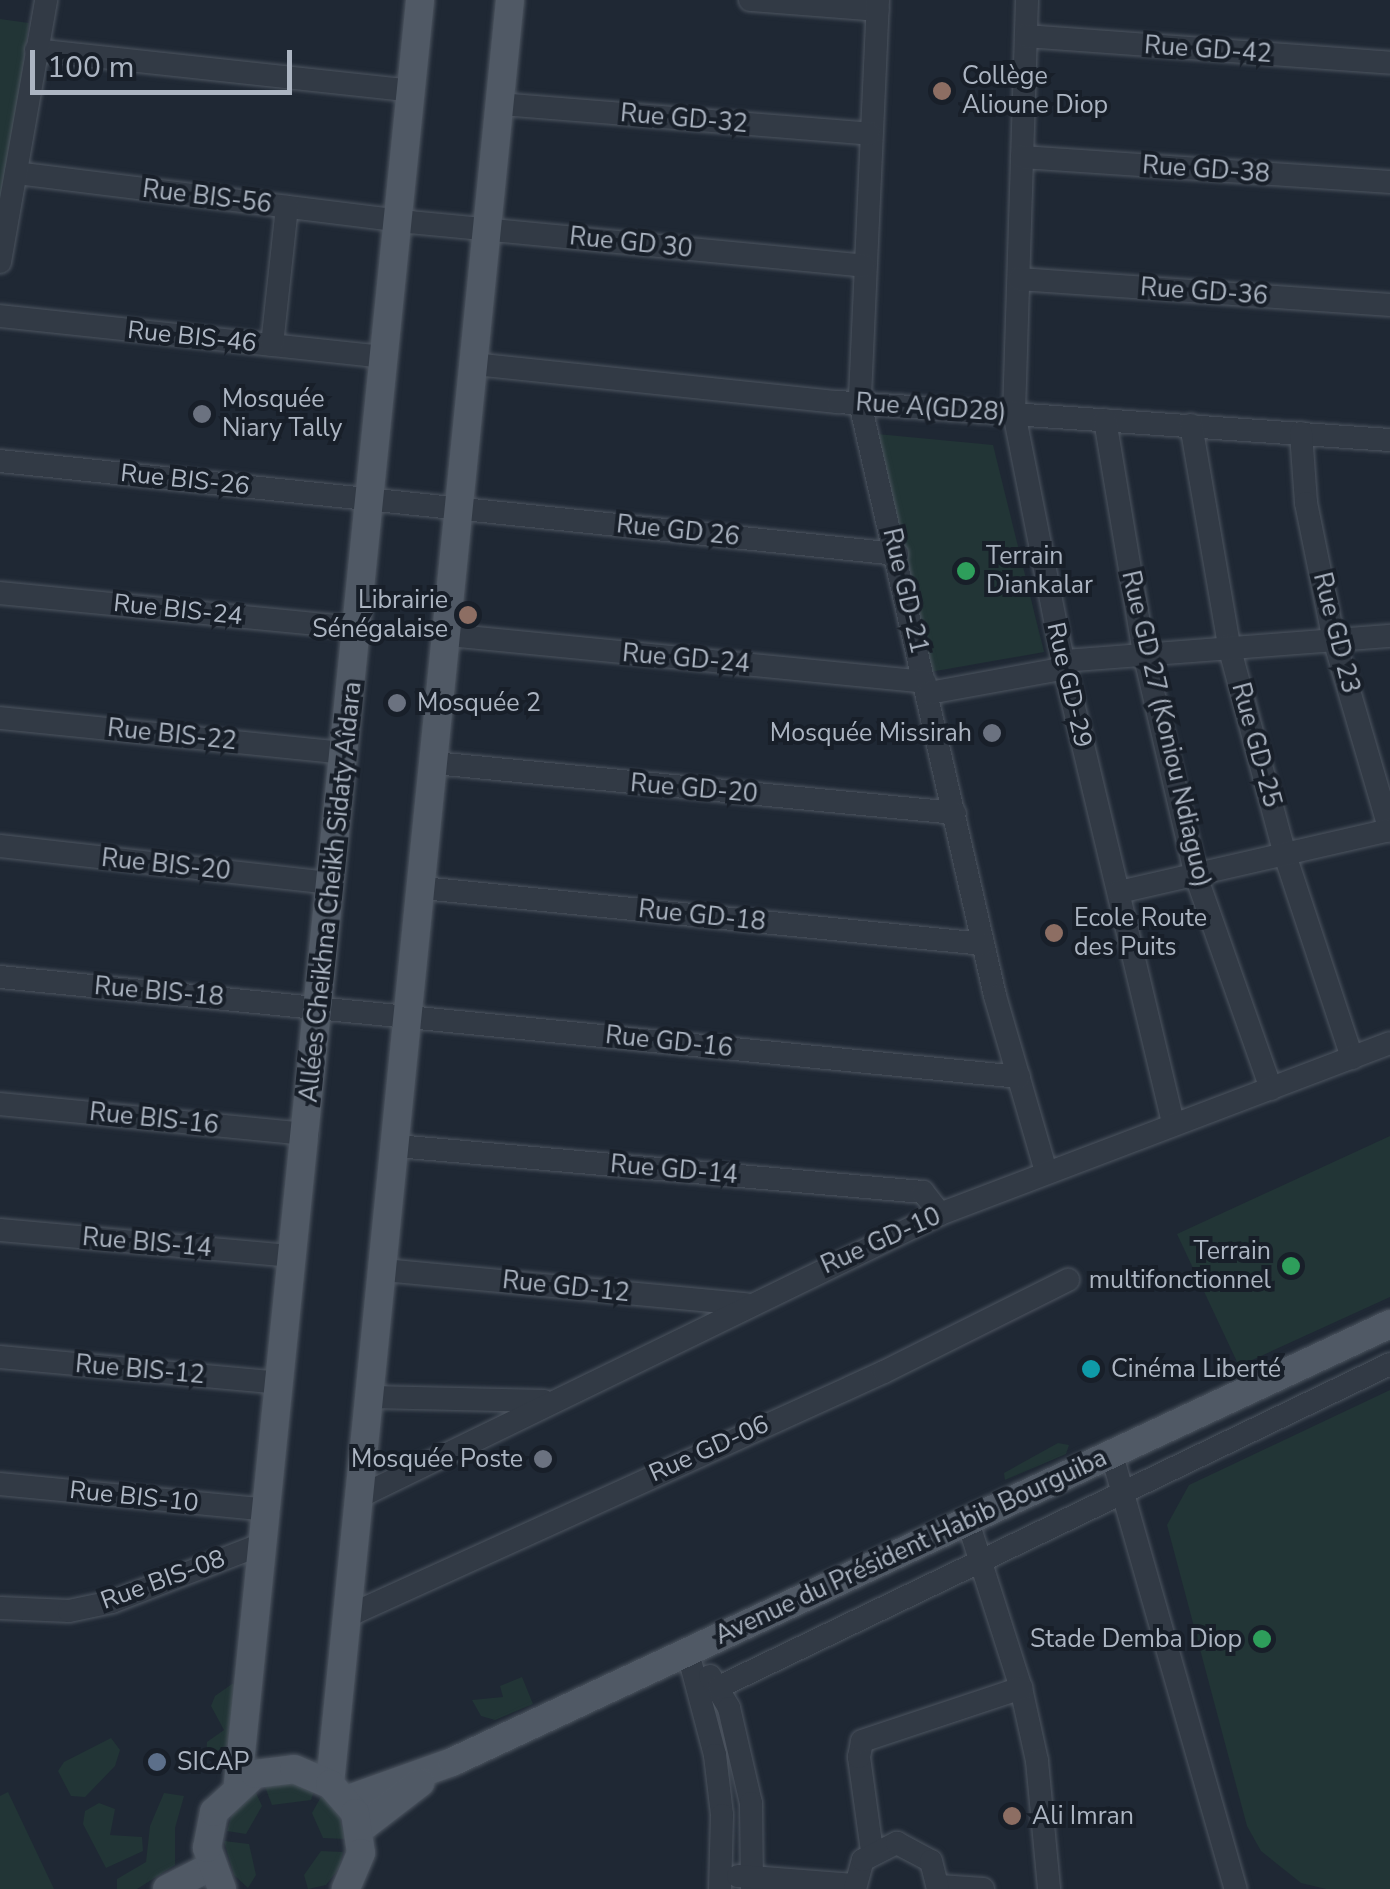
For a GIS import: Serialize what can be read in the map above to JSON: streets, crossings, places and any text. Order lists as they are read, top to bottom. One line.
{"streets":{"main road":["Allées Cheikhna Cheikh Sidaty Aîdara","Avenue du Président Habib Bourguiba"],"street":["Rue GD-42","Rue GD-32","Rue GD-38","Rue BIS-56","Rue GD 30","Rue GD-36","Rue BIS-46","Rue A(GD28)","Rue BIS-26","Rue GD 26","Rue GD-21","Rue BIS-24","Rue GD 23","Rue GD-24","Rue GD-29","Rue GD 27 (Koniou Ndiaguo)","Rue BIS-22","Rue GD-25","Rue GD-20","Rue BIS-20","Rue GD-18","Rue BIS-18","Rue GD-16","Rue BIS-16","Rue GD-14","Rue GD-10","Rue BIS-14","Rue GD-12","Rue BIS-12","Rue GD-06","Rue BIS-10","Rue BIS-08"]},"crossings":[["Rue GD-42","Rue GD-29"],["Rue GD-32","Rue GD-21"],["Rue GD-38","Rue GD-29"],["Rue BIS-56","Rue GD 30"],["Rue BIS-56","Allées Cheikhna Cheikh Sidaty Aîdara"],["Rue GD 30","Rue GD-21"],["Rue GD 30","Allées Cheikhna Cheikh Sidaty Aîdara"],["Rue GD-36","Rue GD-29"],["Rue BIS-46","Allées Cheikhna Cheikh Sidaty Aîdara"],["Rue A(GD28)","Rue GD-21"],["Rue A(GD28)","Rue GD 23"],["Rue A(GD28)","Rue GD-29"],["Rue A(GD28)","Rue GD 27 (Koniou Ndiaguo)"],["Rue A(GD28)","Rue GD-25"],["Rue BIS-26","Rue GD 26"],["Rue BIS-26","Allées Cheikhna Cheikh Sidaty Aîdara"],["Rue GD 26","Rue GD-21"],["Rue GD-21","Rue GD-24"],["Rue GD-21","Rue GD-20"],["Rue GD-21","Rue GD-18"],["Rue GD-21","Rue GD-16"],["Rue GD-21","Rue GD-10"],["Rue BIS-24","Allées Cheikhna Cheikh Sidaty Aîdara"],["Rue GD 23","Rue GD-24"],["Rue GD-24","Rue GD-29"],["Rue GD-24","Rue GD 27 (Koniou Ndiaguo)"],["Rue GD-24","Rue GD-25"],["Rue GD-29","Rue GD-10"],["Rue GD 27 (Koniou Ndiaguo)","Rue GD-10"],["Rue BIS-22","Allées Cheikhna Cheikh Sidaty Aîdara"],["Rue GD-25","Rue GD-10"],["Rue BIS-20","Allées Cheikhna Cheikh Sidaty Aîdara"],["Allées Cheikhna Cheikh Sidaty Aîdara","Rue BIS-18"],["Allées Cheikhna Cheikh Sidaty Aîdara","Rue GD-16"],["Allées Cheikhna Cheikh Sidaty Aîdara","Rue BIS-16"],["Allées Cheikhna Cheikh Sidaty Aîdara","Rue BIS-14"],["Allées Cheikhna Cheikh Sidaty Aîdara","Rue BIS-12"],["Allées Cheikhna Cheikh Sidaty Aîdara","Rue BIS-10"],["Allées Cheikhna Cheikh Sidaty Aîdara","Rue BIS-08"],["Rue BIS-18","Rue GD-16"],["Rue GD-14","Rue GD-10"],["Rue GD-10","Rue GD-12"]],"places":["Collège Alioune Diop","Mosquée Niary Tally","Terrain Diankalar","Librairie Sénégalaise","Mosquée 2","Mosquée Missirah","Ecole Route des Puits","Terrain multifonctionnel","Cinéma Liberté","Mosquée Poste","Stade Demba Diop","SICAP","Ali Imran"],"scale_bar":"100 m"}
